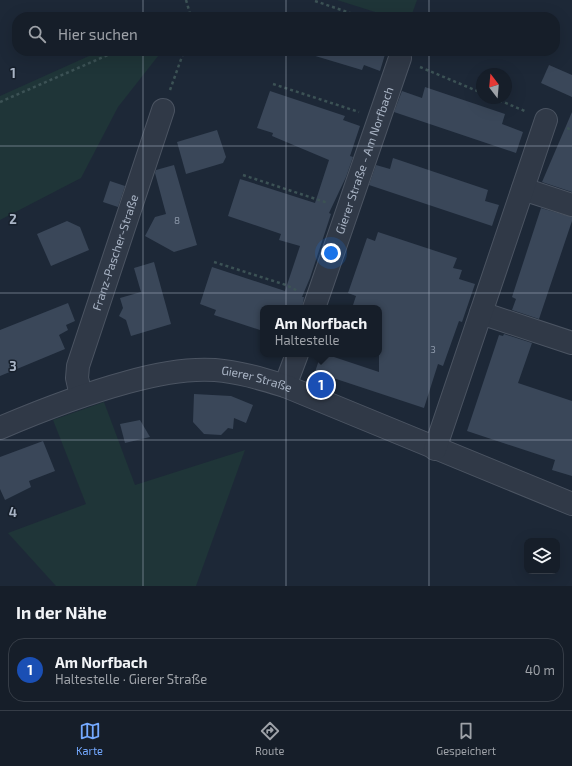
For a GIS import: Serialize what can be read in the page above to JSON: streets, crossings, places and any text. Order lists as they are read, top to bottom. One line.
{"streets":{"street":["Gierer Straße - Am Norfbach","Franz-Pascher-Straße","Gierer Straße"]},"crossings":[["Franz-Pascher-Straße","Gierer Straße"]],"house_numbers":["8","3"],"north":"top","page":{"search":"Hier suchen","popup":["Am Norfbach","Haltestelle"],"pins":"1","heading":"In der Nähe","list":[{"mark":"1","name":"Am Norfbach","note":"Haltestelle · Gierer Straße","value":"40 m"}],"nav":["Karte","Route","Gespeichert"]},"grid":{"rows":["1","2","3","4"]}}
